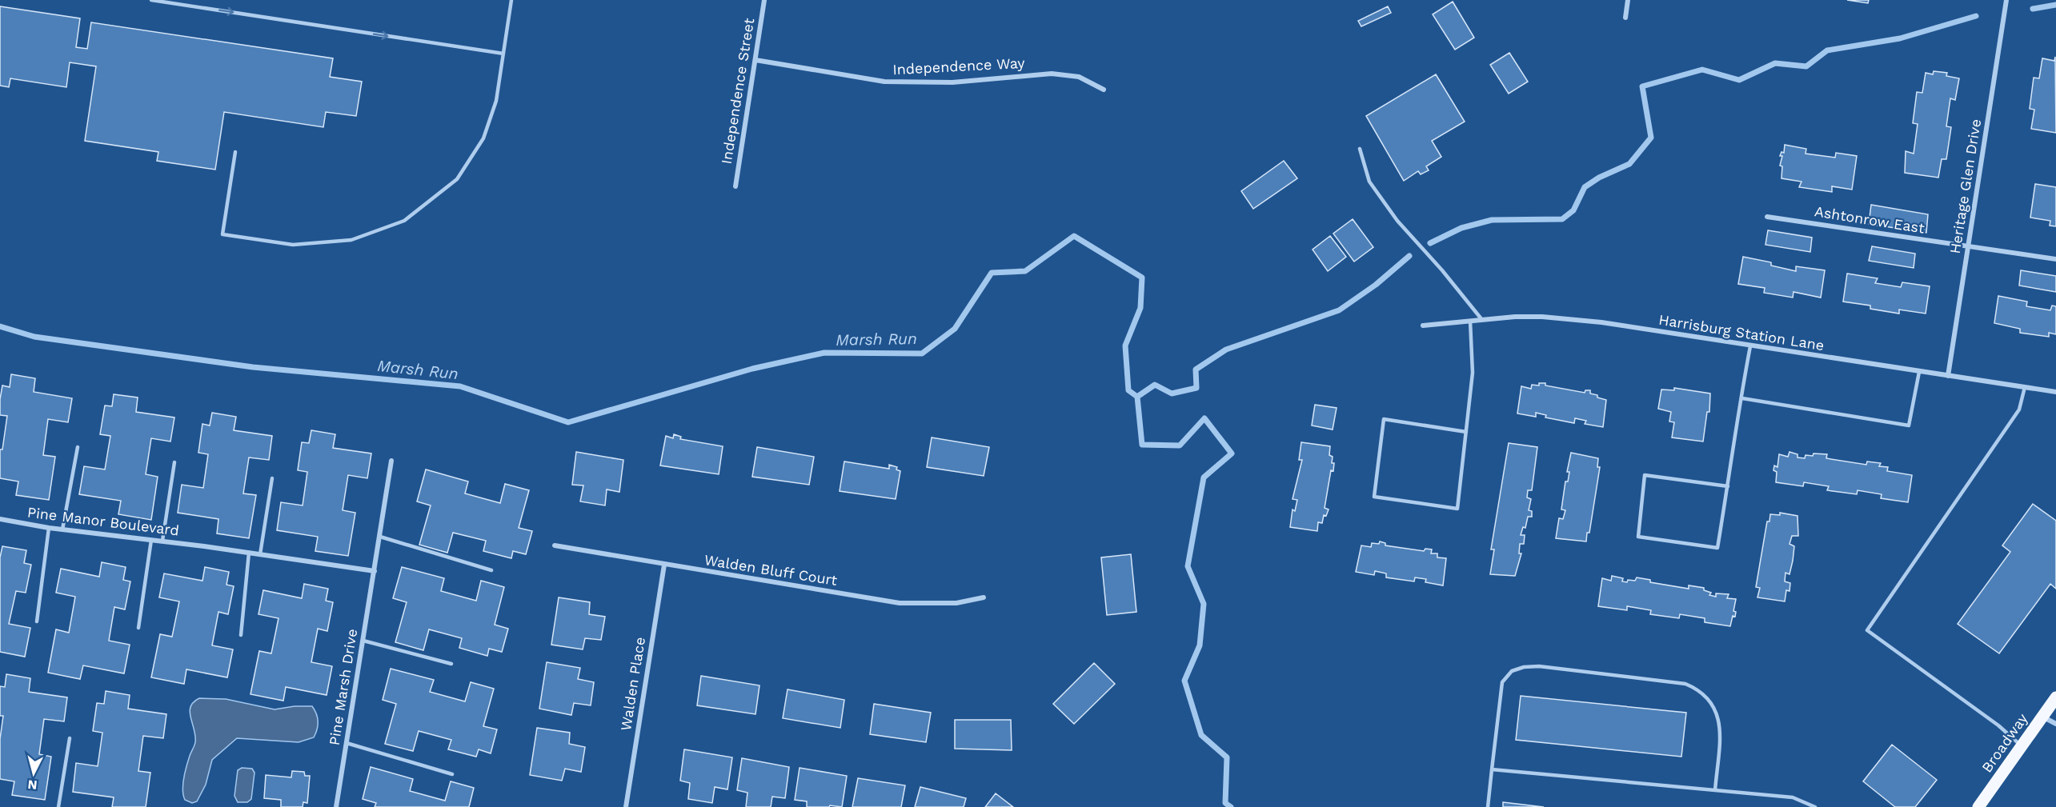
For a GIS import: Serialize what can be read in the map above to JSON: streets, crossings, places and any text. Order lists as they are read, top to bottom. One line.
{"streets":{"main road":["Broadway"],"street":["Independence Way","Independence Street","Heritage Glen Drive","Ashtonrow East","Harrisburg Station Lane","Pine Manor Boulevard","Walden Bluff Court","Walden Place","Pine Marsh Drive"]},"crossings":[["Independence Way","Independence Street"],["Heritage Glen Drive","Ashtonrow East"],["Heritage Glen Drive","Harrisburg Station Lane"],["Walden Bluff Court","Walden Place"]],"water":["Marsh Run"],"north":"bottom"}
